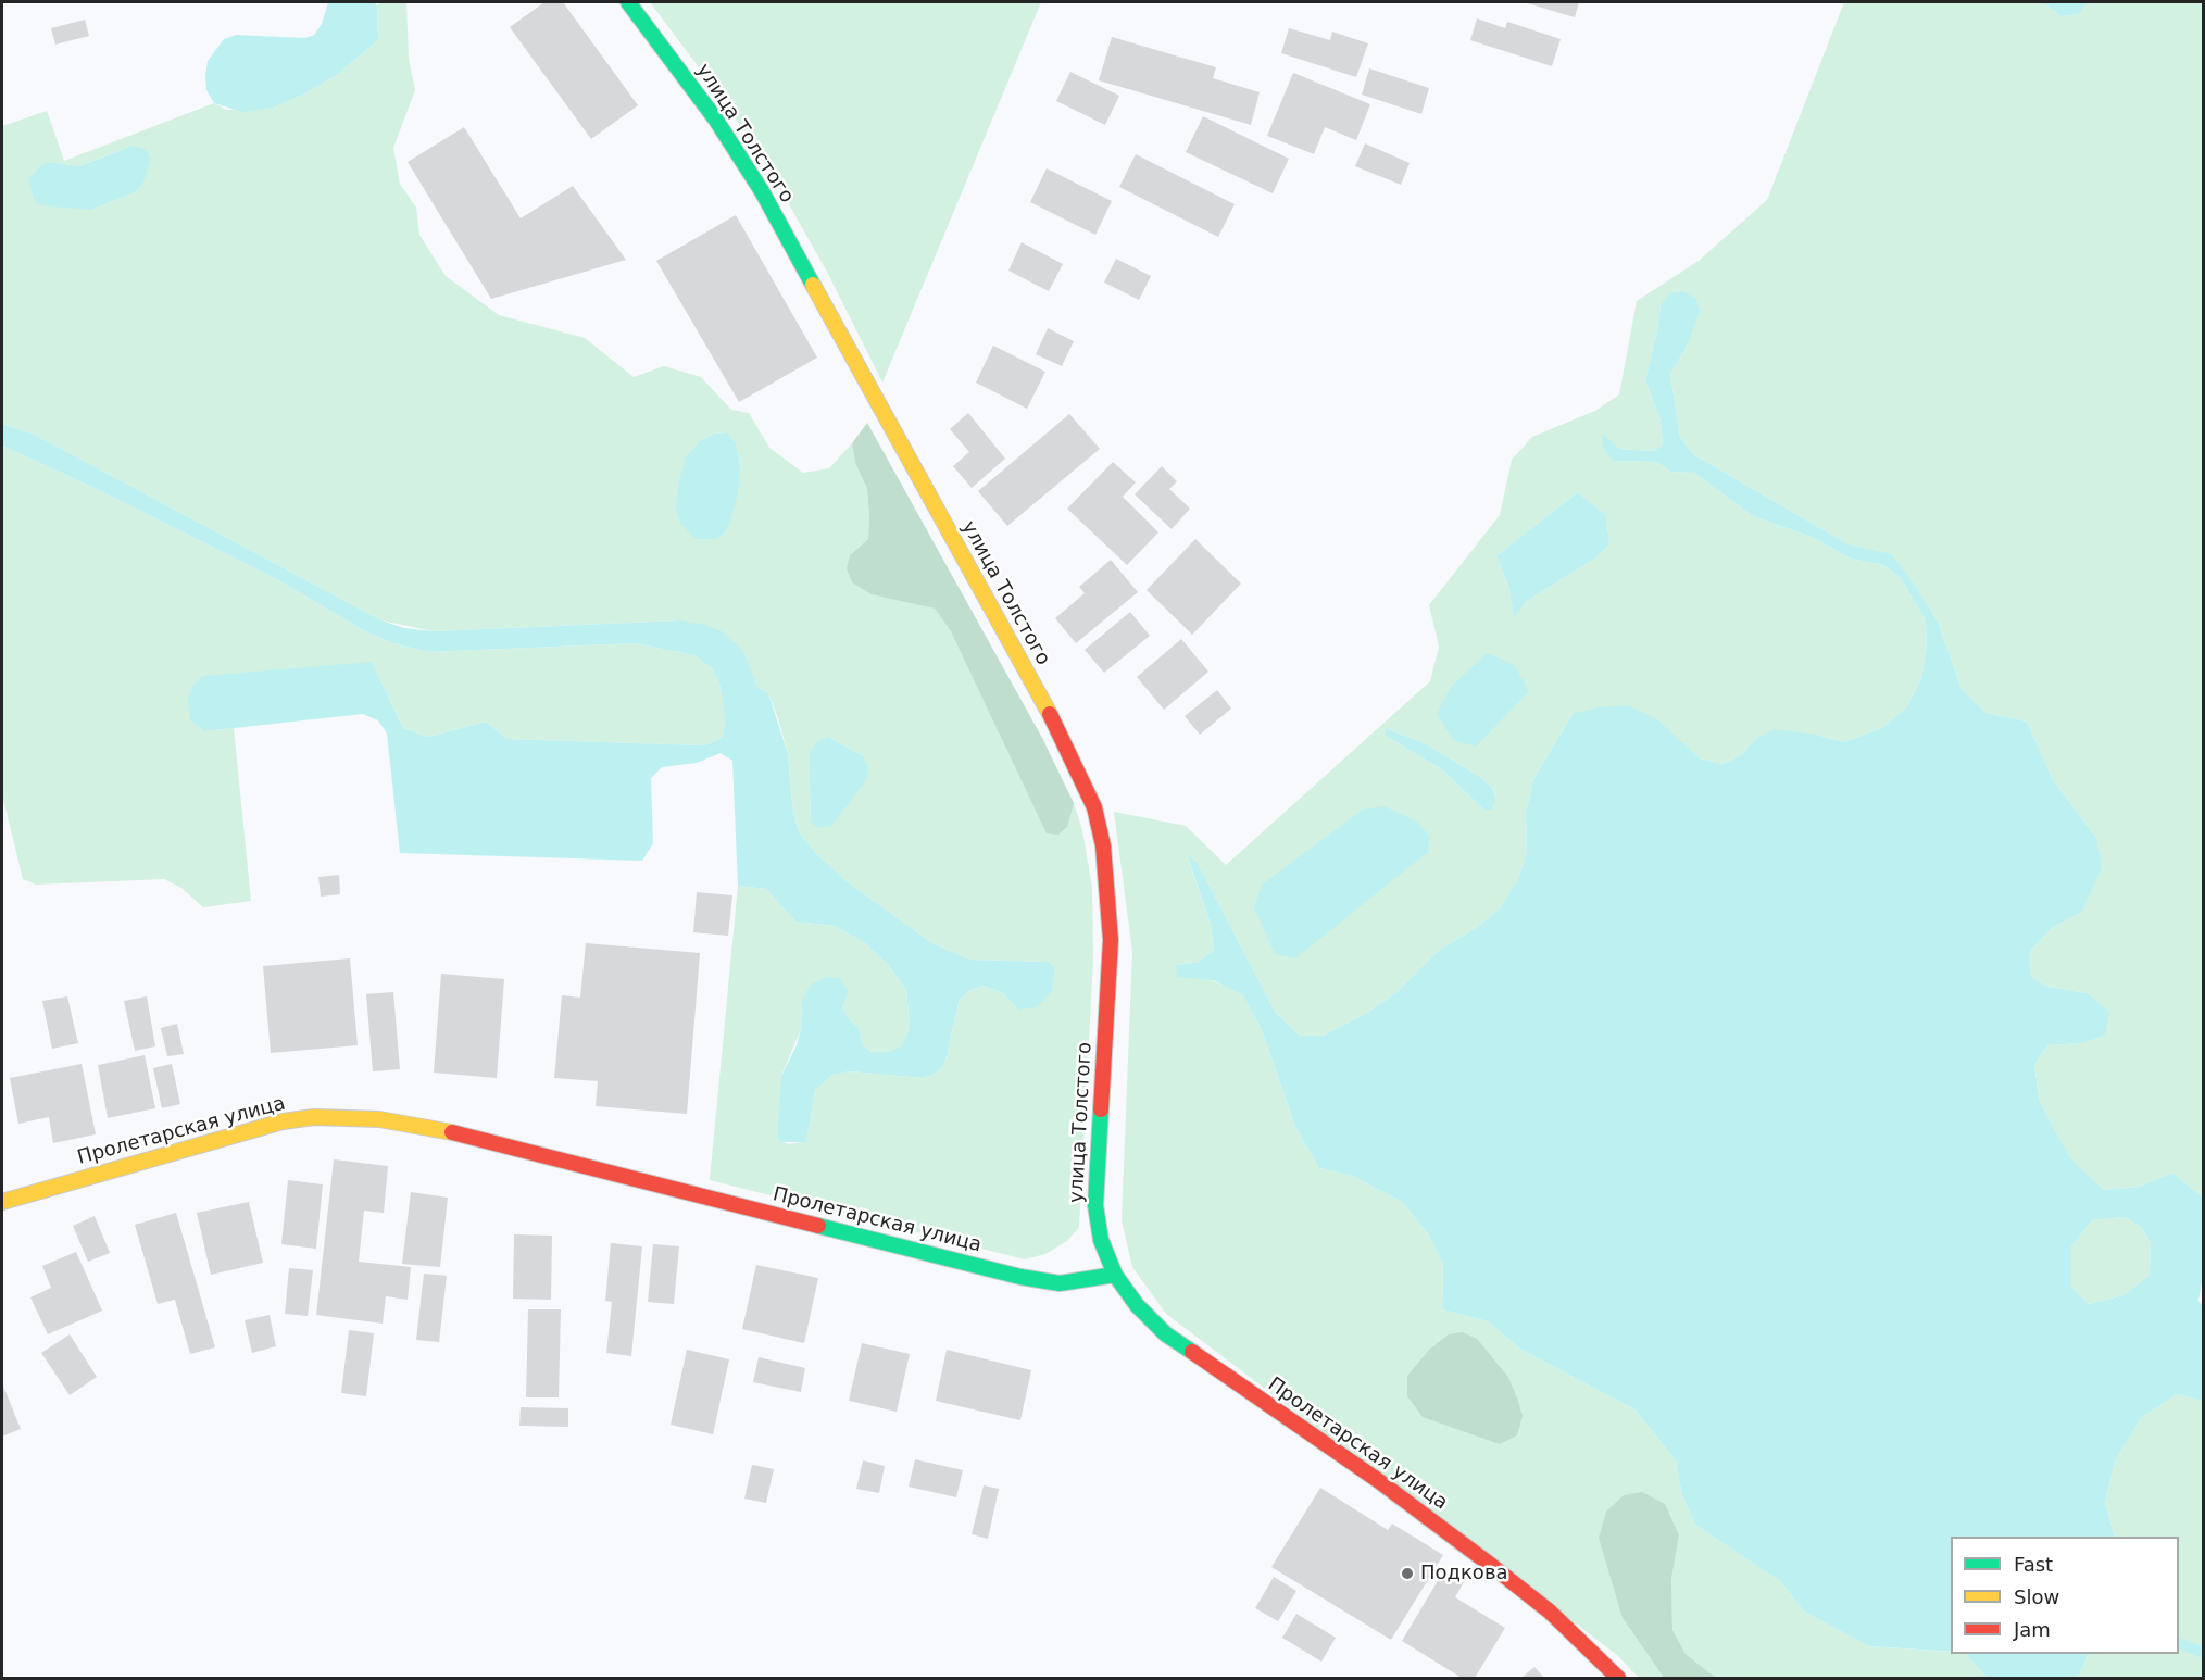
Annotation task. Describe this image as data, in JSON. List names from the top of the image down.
{
  "streets": {
    "main road": ["улица Толстого", "Пролетарская улица"]
  },
  "crossings": [
    ["улица Толстого", "Пролетарская улица"]
  ],
  "places": ["Подкова"],
  "legend": ["Fast", "Slow", "Jam"]
}
